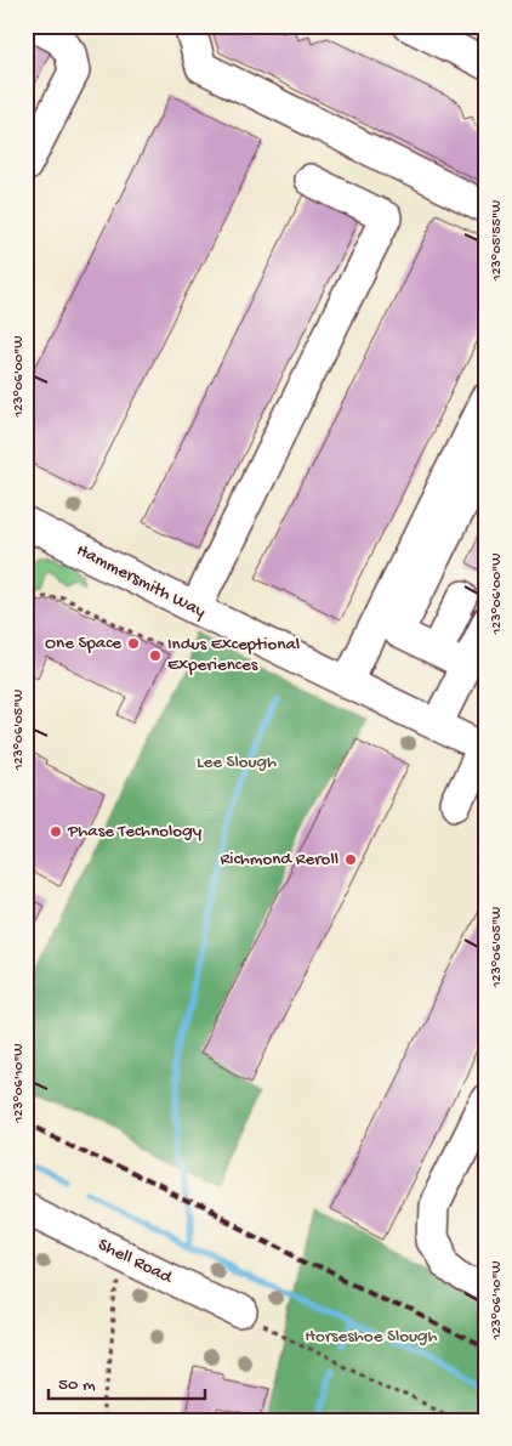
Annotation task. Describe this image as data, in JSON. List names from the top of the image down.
{
  "streets": {
    "street": ["Hammersmith Way", "Shell Road"]
  },
  "parks": ["Lee Slough", "Horseshoe Slough"],
  "places": [
    "One Space",
    "Indus Exceptional Experiences",
    "Phase Technology",
    "Richmond Reroll"
  ],
  "scale_bar": "50 m",
  "coordinates": [
    "123°05'55\"W",
    "123°06'00\"W",
    "123°06'05\"W",
    "123°06'10\"W"
  ]
}
